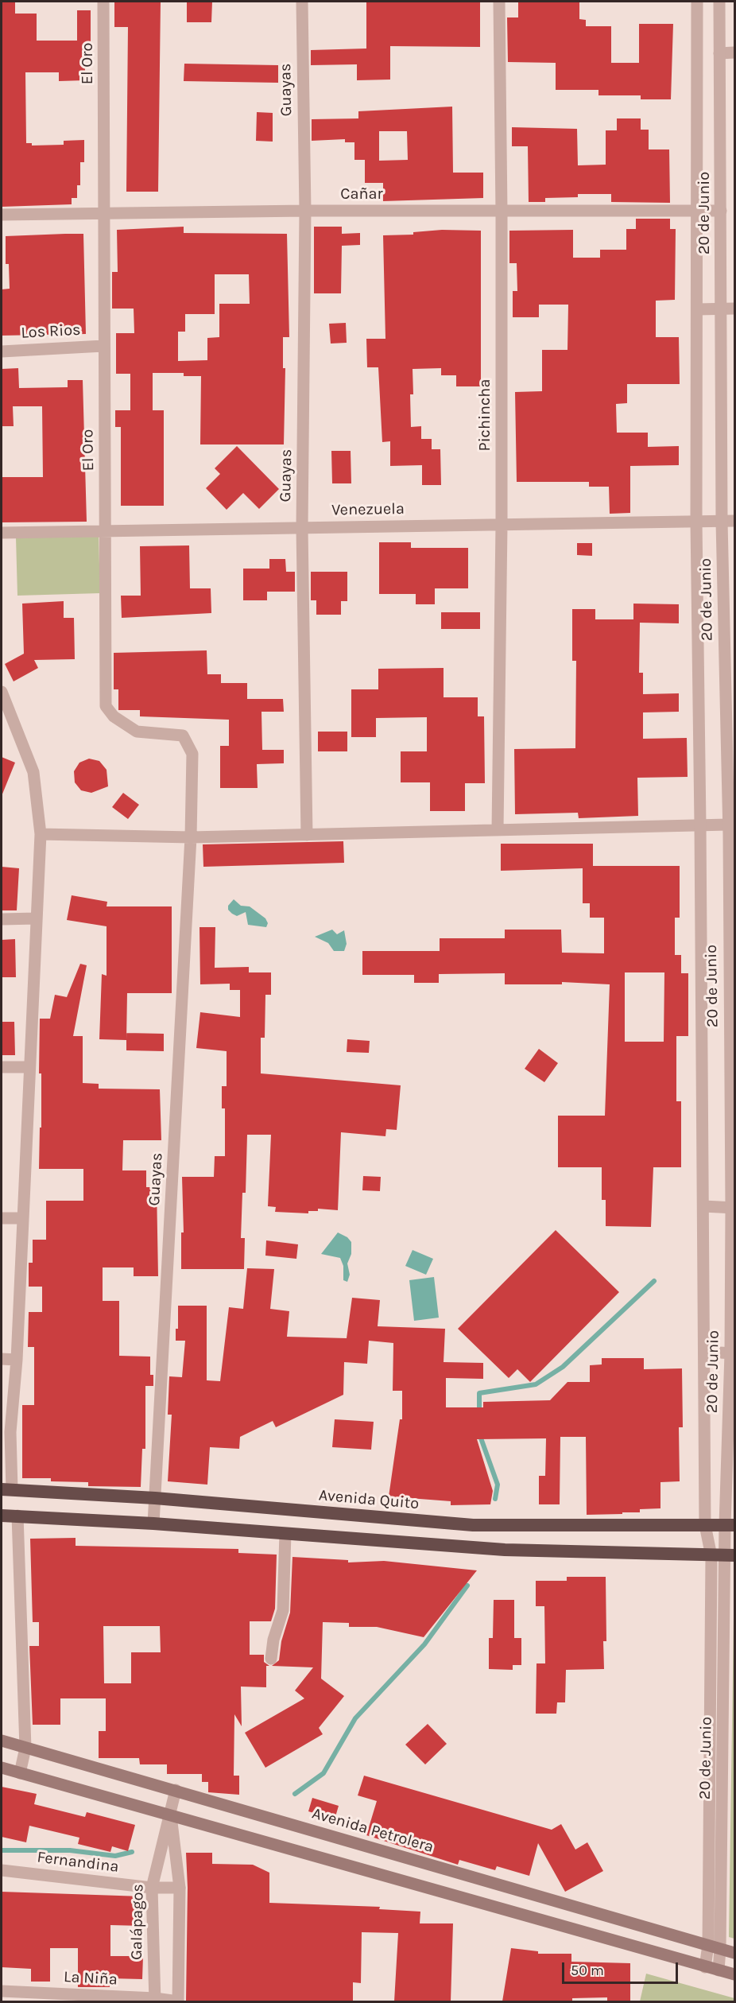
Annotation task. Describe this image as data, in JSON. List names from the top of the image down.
{
  "streets": {
    "highway": ["Avenida Quito"],
    "main road": ["Avenida Petrolera"],
    "street": [
      "El Oro",
      "Guayas",
      "Cañar",
      "20 de Junio",
      "Los Rios",
      "Pichincha",
      "Venezuela",
      "Fernandina",
      "Galápagos",
      "La Niña"
    ]
  },
  "crossings": [
    ["El Oro", "Guayas"],
    ["El Oro", "Cañar"],
    ["El Oro", "Los Rios"],
    ["El Oro", "Venezuela"],
    ["Guayas", "Cañar"],
    ["Guayas", "Venezuela"],
    ["Guayas", "Avenida Quito"],
    ["Cañar", "20 de Junio"],
    ["Cañar", "Pichincha"],
    ["20 de Junio", "Venezuela"],
    ["20 de Junio", "Avenida Quito"],
    ["20 de Junio", "Avenida Petrolera"],
    ["Pichincha", "Venezuela"],
    ["Avenida Petrolera", "Galápagos"],
    ["Fernandina", "Galápagos"],
    ["Galápagos", "La Niña"]
  ],
  "scale_bar": "50 m"
}
